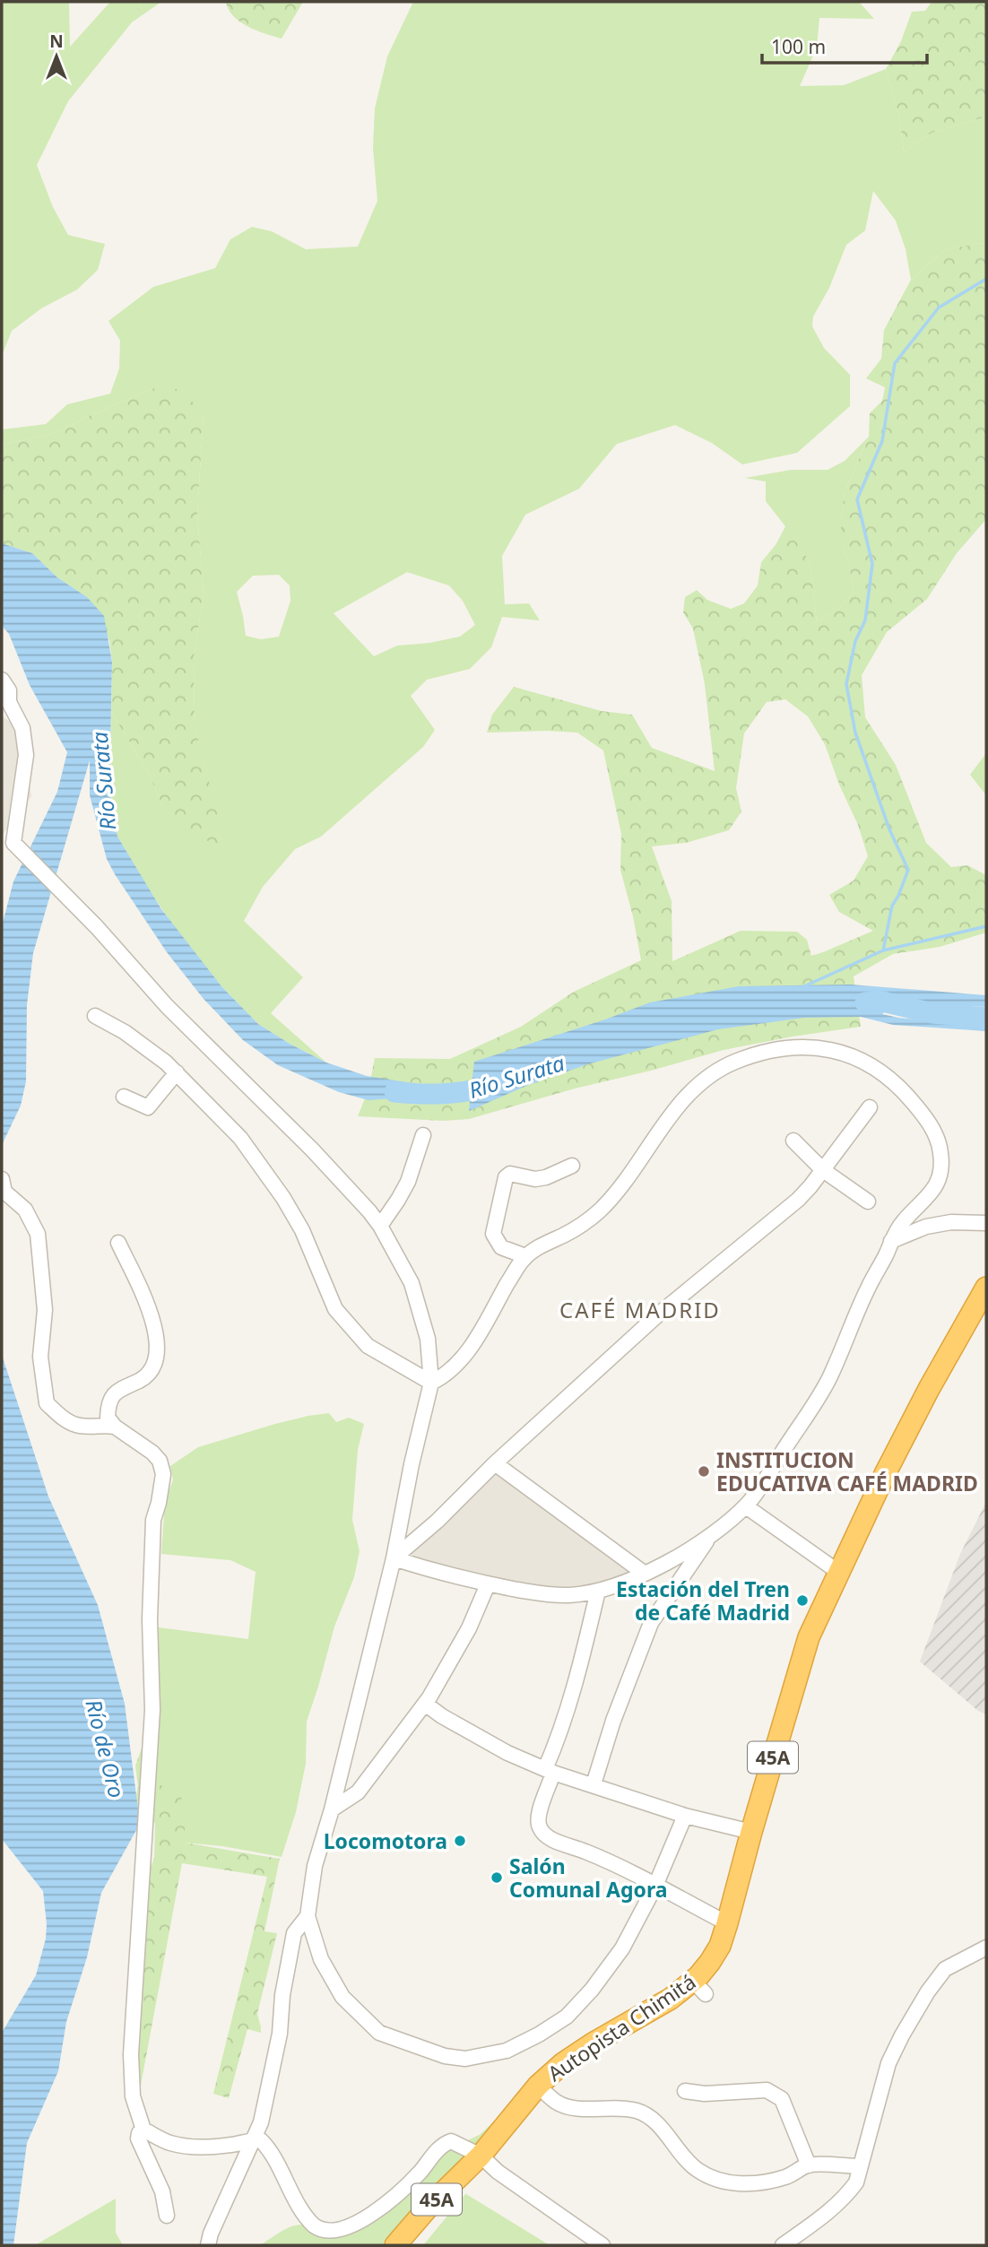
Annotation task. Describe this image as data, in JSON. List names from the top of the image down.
{
  "streets": {
    "highway": ["45A", "Autopista Chimitá"]
  },
  "districts": ["CAFÉ MADRID"],
  "water": ["Río Surata", "Río de Oro"],
  "places": [
    "INSTITUCION EDUCATIVA CAFÉ MADRID",
    "Estación del Tren de Café Madrid",
    "Locomotora",
    "Salón Comunal Agora"
  ],
  "scale_bar": "100 m",
  "north": "top"
}
